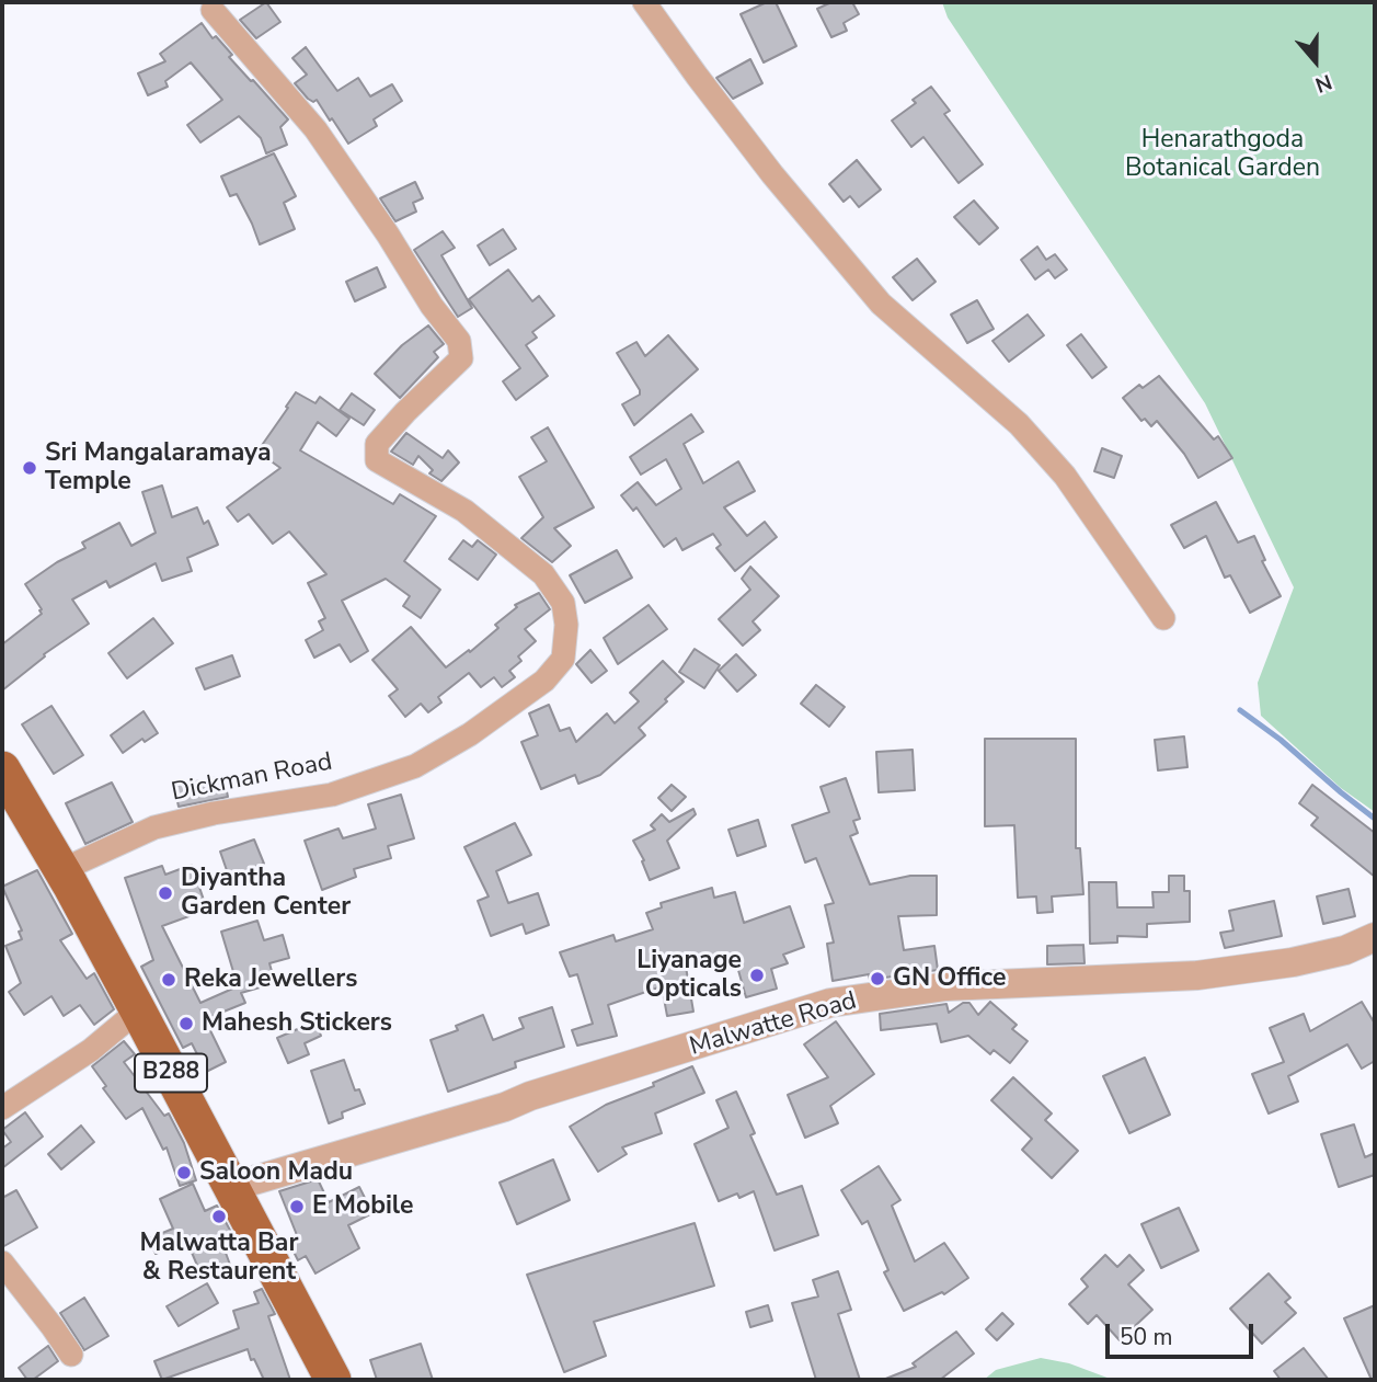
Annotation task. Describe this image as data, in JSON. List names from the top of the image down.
{
  "streets": {
    "main road": ["B288"],
    "street": ["Dickman Road", "Malwatte Road"]
  },
  "crossings": [
    ["Dickman Road", "B288"],
    ["Malwatte Road", "B288"]
  ],
  "parks": ["Henarathgoda Botanical Garden"],
  "places": [
    "Sri Mangalaramaya Temple",
    "Diyantha Garden Center",
    "Liyanage Opticals",
    "GN Office",
    "Reka Jewellers",
    "Mahesh Stickers",
    "Saloon Madu",
    "E Mobile",
    "Malwatta Bar & Restaurent"
  ],
  "scale_bar": "50 m",
  "north": "bottom"
}
